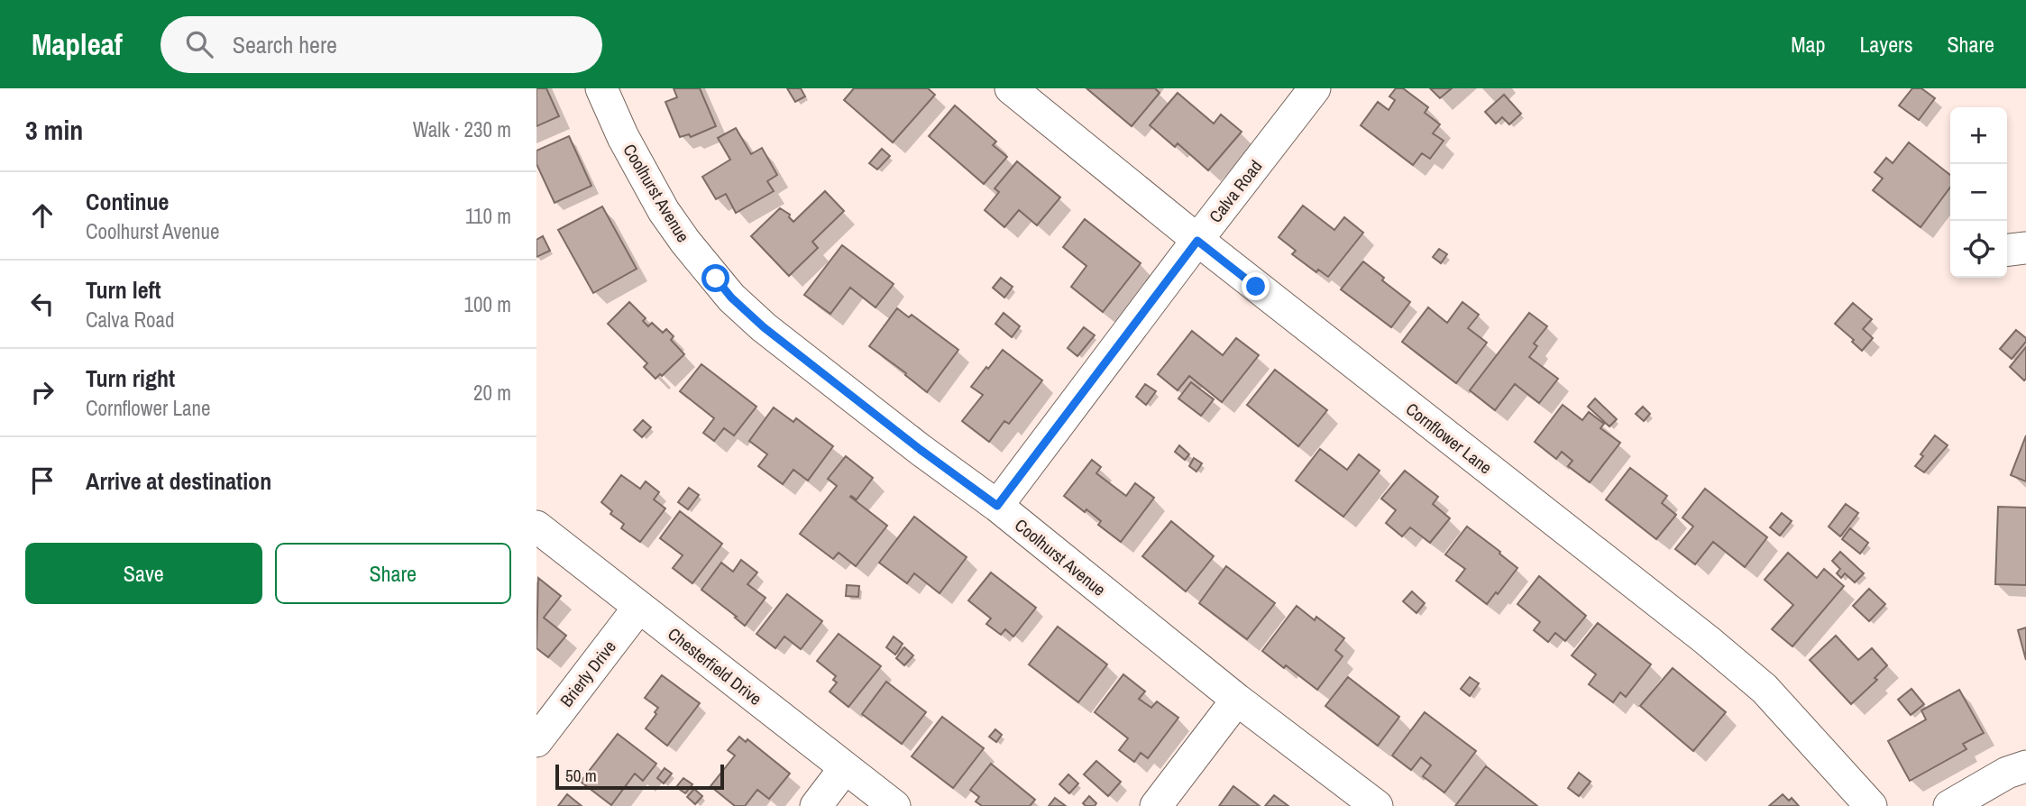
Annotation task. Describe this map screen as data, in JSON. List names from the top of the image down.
{
  "streets": {
    "street": [
      "Calva Road",
      "Coolhurst Avenue",
      "Cornflower Lane",
      "Chesterfield Drive",
      "Brierly Drive"
    ]
  },
  "crossings": [
    ["Calva Road", "Coolhurst Avenue"],
    ["Calva Road", "Cornflower Lane"],
    ["Chesterfield Drive", "Brierly Drive"]
  ],
  "scale_bar": "50 m",
  "page": {
    "header": "Mapleaf",
    "search": "Search here",
    "nav": ["Map", "Layers", "Share"],
    "heading": ["3 min", "Walk · 230 m"],
    "map_buttons": ["+", "−"],
    "list": [
      ["Continue", "Coolhurst Avenue", "110 m"],
      ["Turn left", "Calva Road", "100 m"],
      ["Turn right", "Cornflower Lane", "20 m"],
      "Arrive at destination"
    ],
    "buttons": ["Save", "Share"],
    "scale": "50 m"
  }
}
